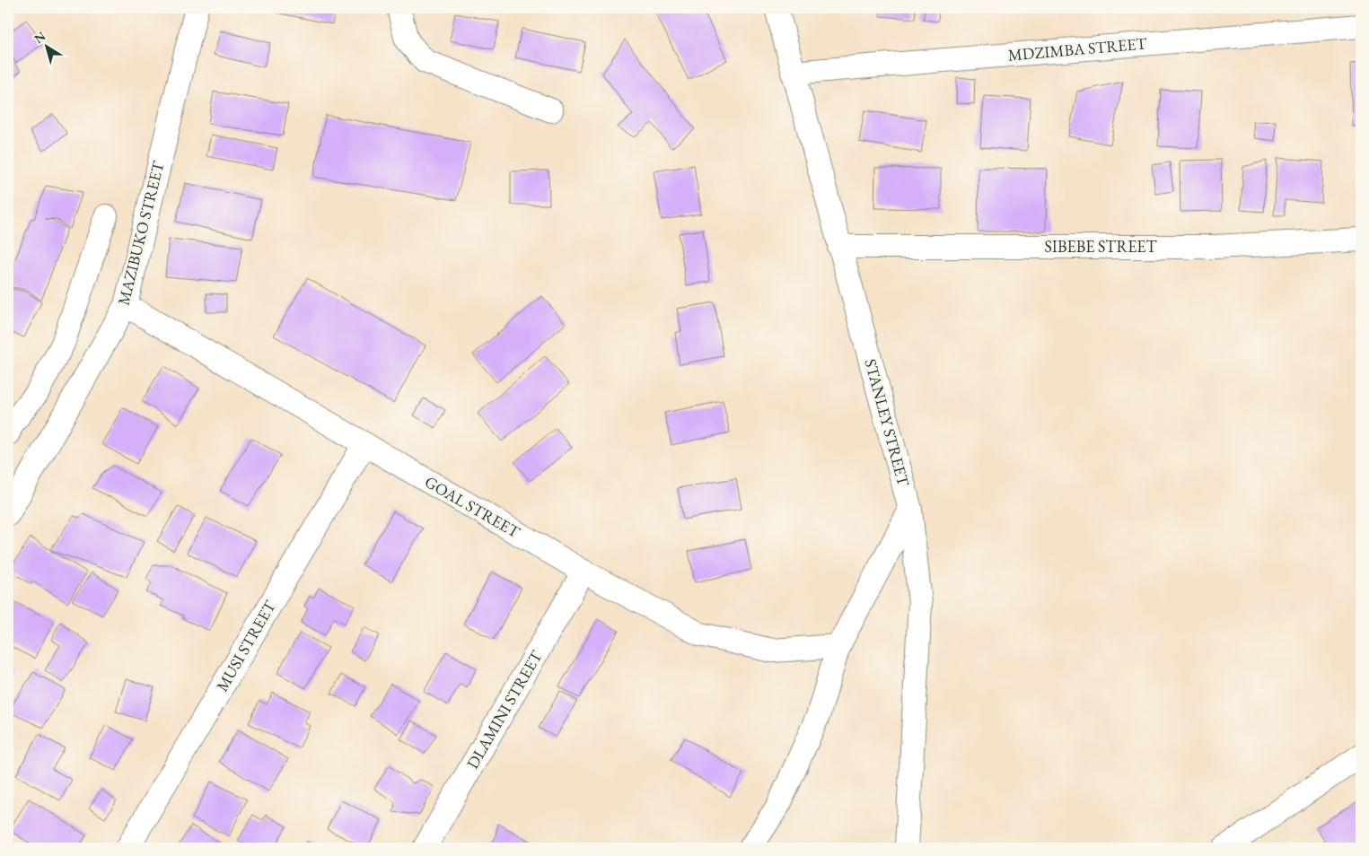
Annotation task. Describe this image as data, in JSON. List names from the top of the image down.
{
  "streets": {
    "street": [
      "MDZIMBA STREET",
      "MAZIBUKO STREET",
      "SIBEBE STREET",
      "STANLEY STREET",
      "GOAL STREET",
      "MUSI STREET",
      "DLAMINI STREET"
    ]
  },
  "crossings": [
    ["MDZIMBA STREET", "STANLEY STREET"],
    ["MAZIBUKO STREET", "GOAL STREET"],
    ["SIBEBE STREET", "STANLEY STREET"],
    ["GOAL STREET", "MUSI STREET"],
    ["GOAL STREET", "DLAMINI STREET"]
  ],
  "north": "top left"
}
